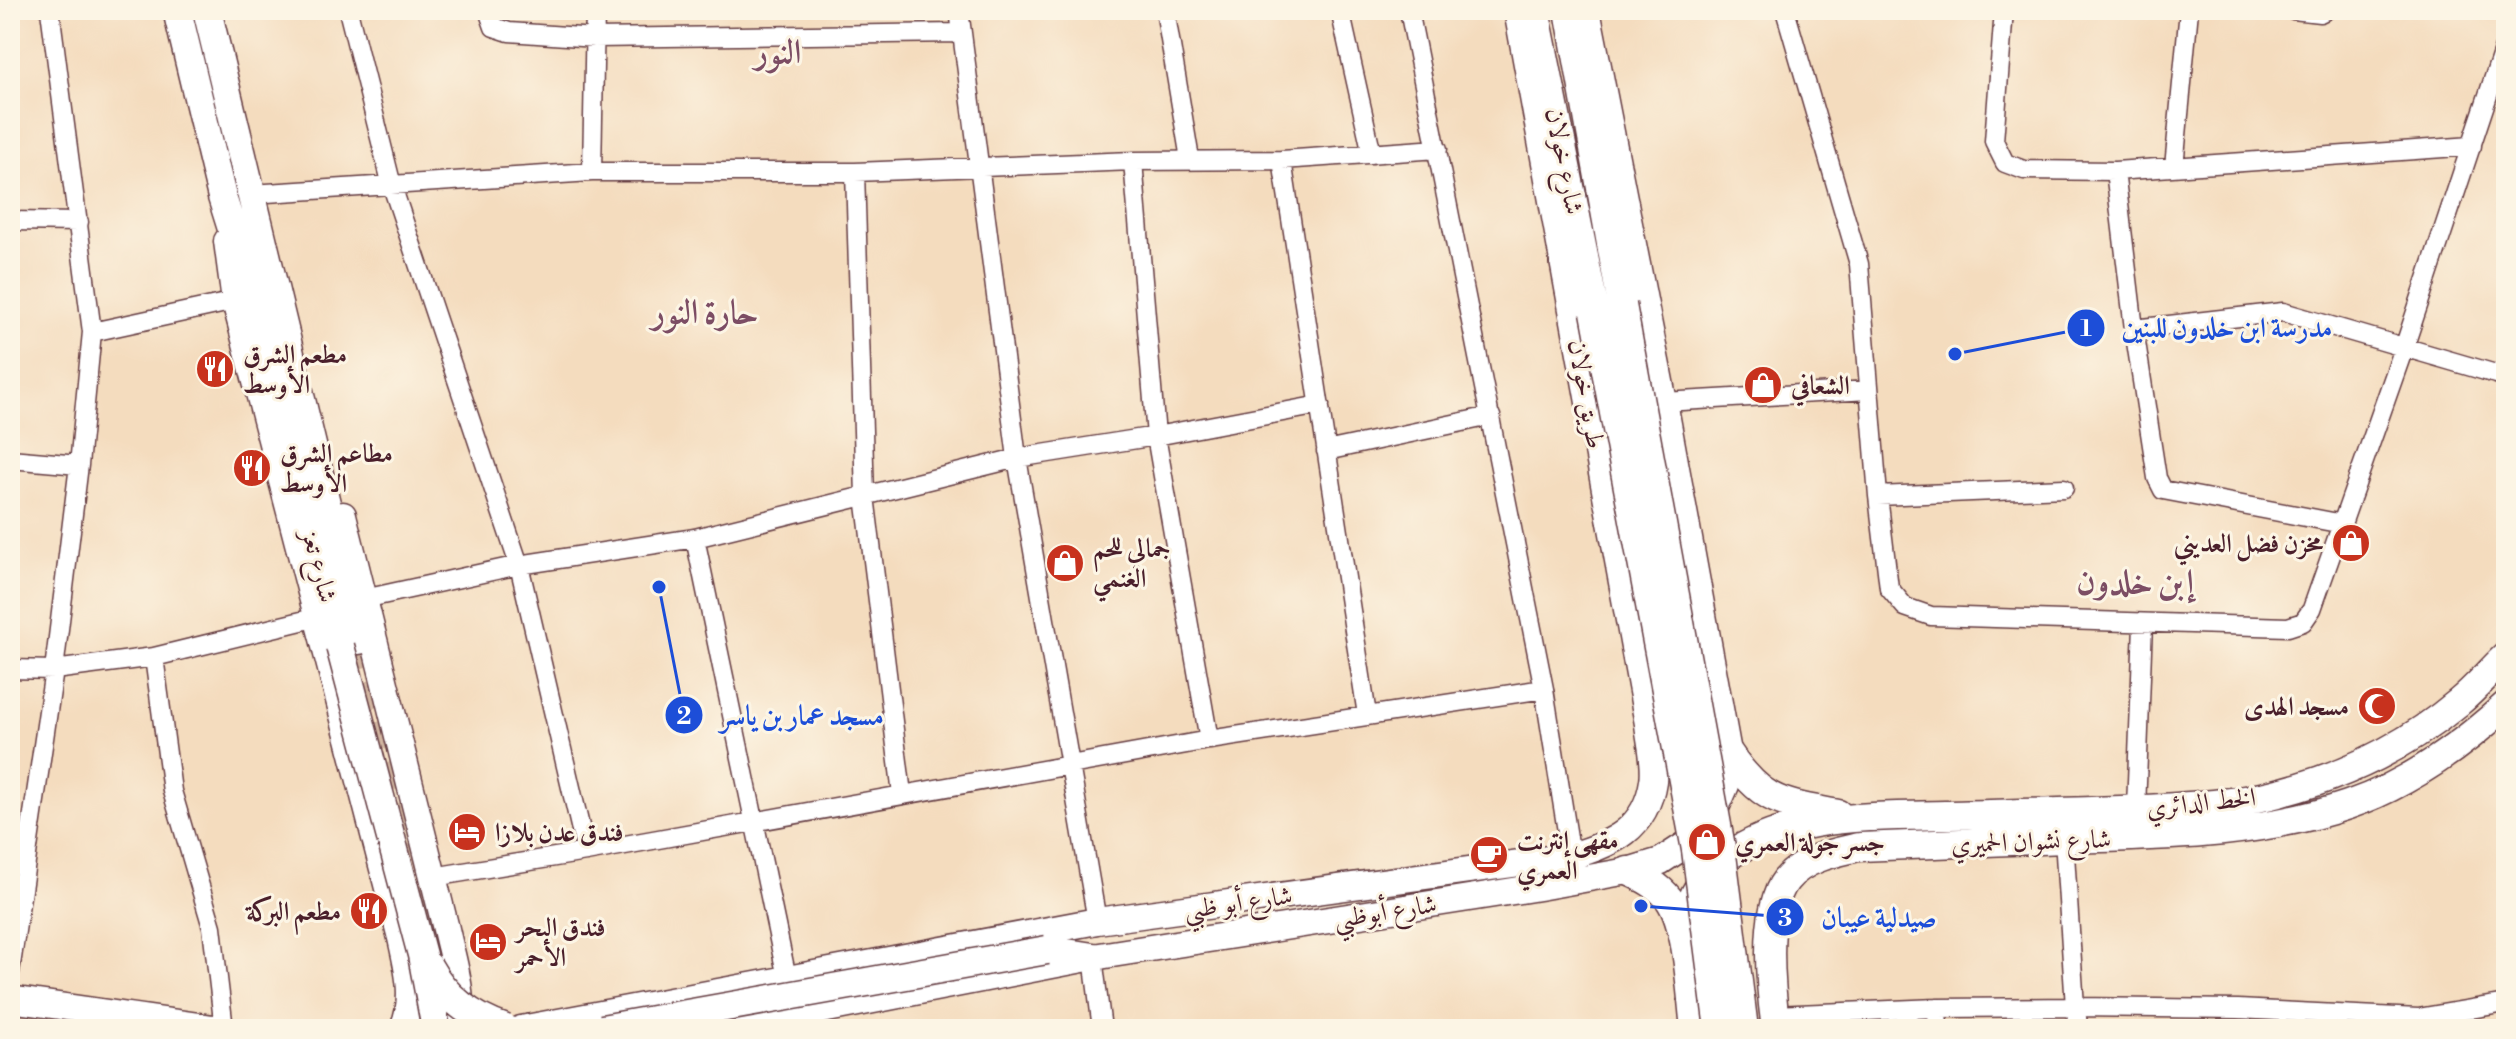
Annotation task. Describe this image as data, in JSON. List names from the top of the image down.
{
  "streets": {
    "main road": [
      "شارع خولان",
      "طريق خولان",
      "شارع تعز",
      "الخط الدائري",
      "شارع نشوان الحميري",
      "شارع أبو ظبي",
      "شارع أبوظبي"
    ]
  },
  "crossings": [
    ["شارع خولان", "طريق خولان"],
    ["طريق خولان", "شارع أبو ظبي"],
    ["شارع أبو ظبي", "شارع أبوظبي"]
  ],
  "districts": ["النور", "حارة النور", "إبن خلدون"],
  "places": {
    "other": ["مدرسة ابن خلدون للبنين", "مسجد عمار بن ياسر", "صيدلية عيبان"],
    "restaurant": ["مطعم الشرق الأوسط", "مطاعم الشرق الأوسط", "مطعم البركة"],
    "shop": [
      "الشعافي",
      "مخزن فضل العديني",
      "جمالي للحم الغنمي",
      "جسر جولة العمري"
    ],
    "mosque": ["مسجد الهدى"],
    "hotel": ["فندق عدن بلازا", "فندق البحر الأحمر"],
    "cafe": ["مقهى إنترنت العمري"]
  }
}
